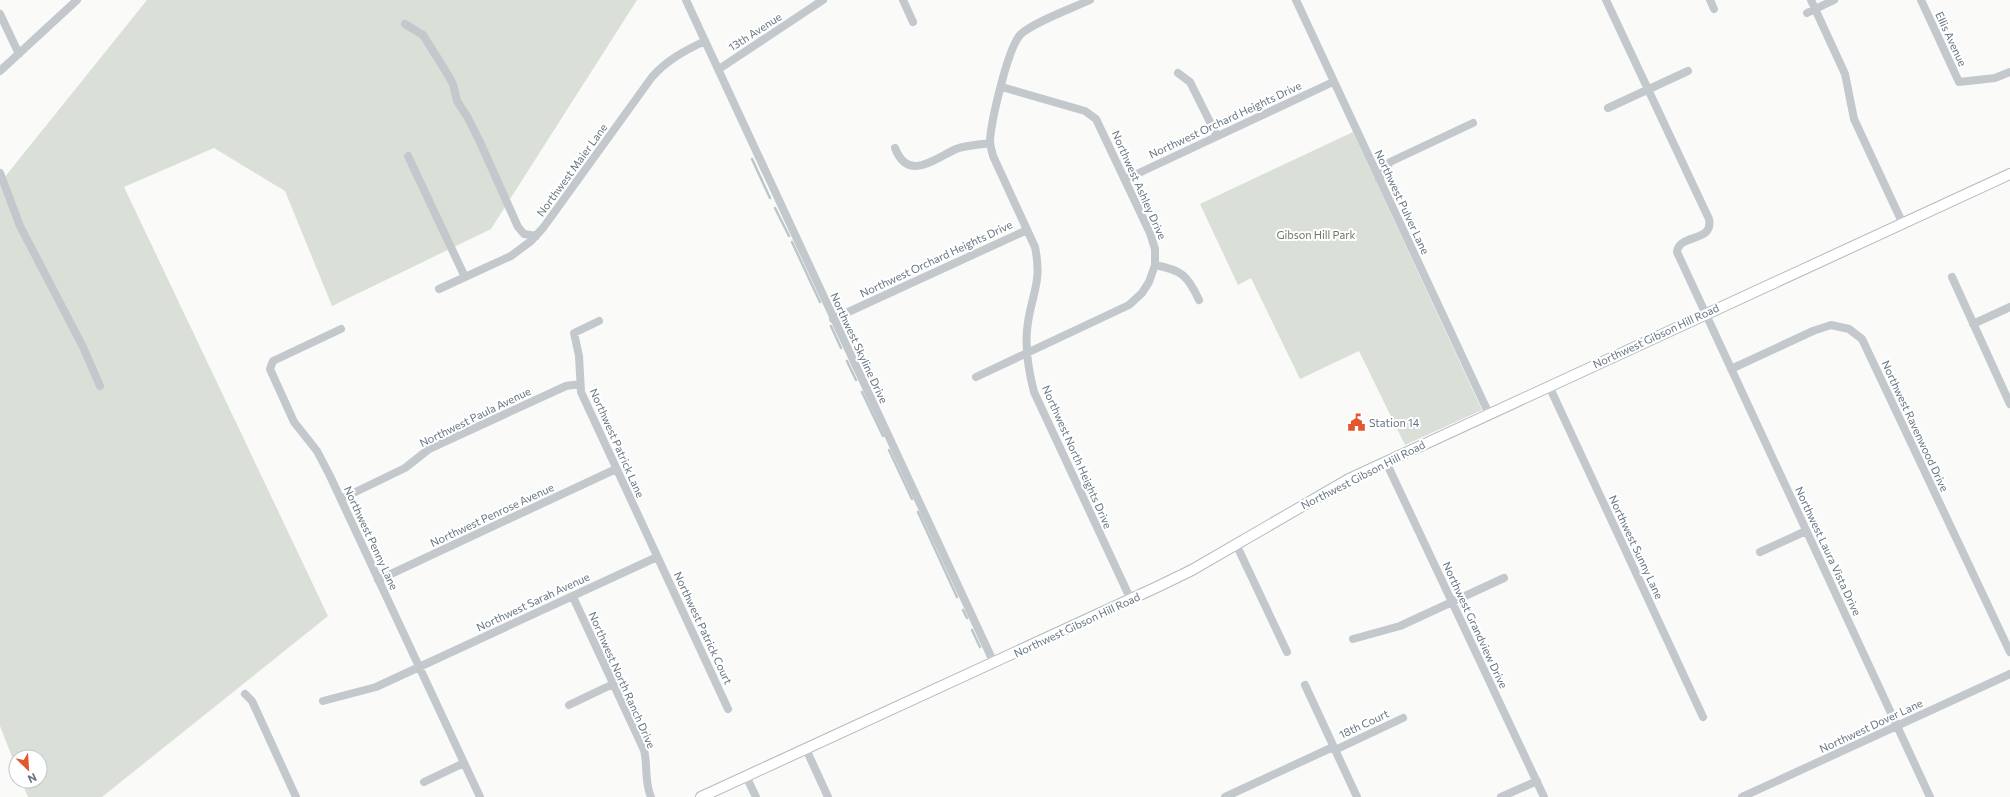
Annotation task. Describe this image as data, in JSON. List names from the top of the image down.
{
  "streets": {
    "main road": ["Northwest Gibson Hill Road"],
    "street": [
      "13th Avenue",
      "Ellis Avenue",
      "Northwest Orchard Heights Drive",
      "Northwest Maier Lane",
      "Northwest Ashley Drive",
      "Northwest Pulver Lane",
      "Northwest Skyline Drive",
      "Northwest Paula Avenue",
      "Northwest Ravenwood Drive",
      "Northwest Patrick Lane",
      "Northwest North Heights Drive",
      "Northwest Penrose Avenue",
      "Northwest Penny Lane",
      "Northwest Sunny Lane",
      "Northwest Laura Vista Drive",
      "Northwest Sarah Avenue",
      "Northwest Grandview Drive",
      "Northwest Patrick Court",
      "Northwest North Ranch Drive",
      "18th Court",
      "Northwest Dover Lane"
    ]
  },
  "crossings": [
    ["13th Avenue", "Northwest Skyline Drive"],
    ["Northwest Orchard Heights Drive", "Northwest Ashley Drive"],
    ["Northwest Orchard Heights Drive", "Northwest Pulver Lane"],
    ["Northwest Orchard Heights Drive", "Northwest Skyline Drive"],
    ["Northwest Orchard Heights Drive", "Northwest North Heights Drive"],
    ["Northwest Maier Lane", "Northwest Skyline Drive"],
    ["Northwest Ashley Drive", "Northwest North Heights Drive"],
    ["Northwest Pulver Lane", "Northwest Gibson Hill Road"],
    ["Northwest Gibson Hill Road", "Northwest Skyline Drive"],
    ["Northwest Gibson Hill Road", "Northwest North Heights Drive"],
    ["Northwest Gibson Hill Road", "Northwest Sunny Lane"],
    ["Northwest Gibson Hill Road", "Northwest Laura Vista Drive"],
    ["Northwest Gibson Hill Road", "Northwest Grandview Drive"],
    ["Northwest Paula Avenue", "Northwest Patrick Lane"],
    ["Northwest Paula Avenue", "Northwest Penny Lane"],
    ["Northwest Ravenwood Drive", "Northwest Laura Vista Drive"],
    ["Northwest Patrick Lane", "Northwest Penrose Avenue"],
    ["Northwest Patrick Lane", "Northwest Sarah Avenue"],
    ["Northwest Patrick Lane", "Northwest Patrick Court"],
    ["Northwest Penrose Avenue", "Northwest Penny Lane"],
    ["Northwest Penny Lane", "Northwest Sarah Avenue"],
    ["Northwest Laura Vista Drive", "Northwest Dover Lane"],
    ["Northwest Sarah Avenue", "Northwest Patrick Court"],
    ["Northwest Sarah Avenue", "Northwest North Ranch Drive"]
  ],
  "parks": ["Gibson Hill Park"],
  "places": {
    "public building": ["Station 14"]
  },
  "north": "bottom right"
}
